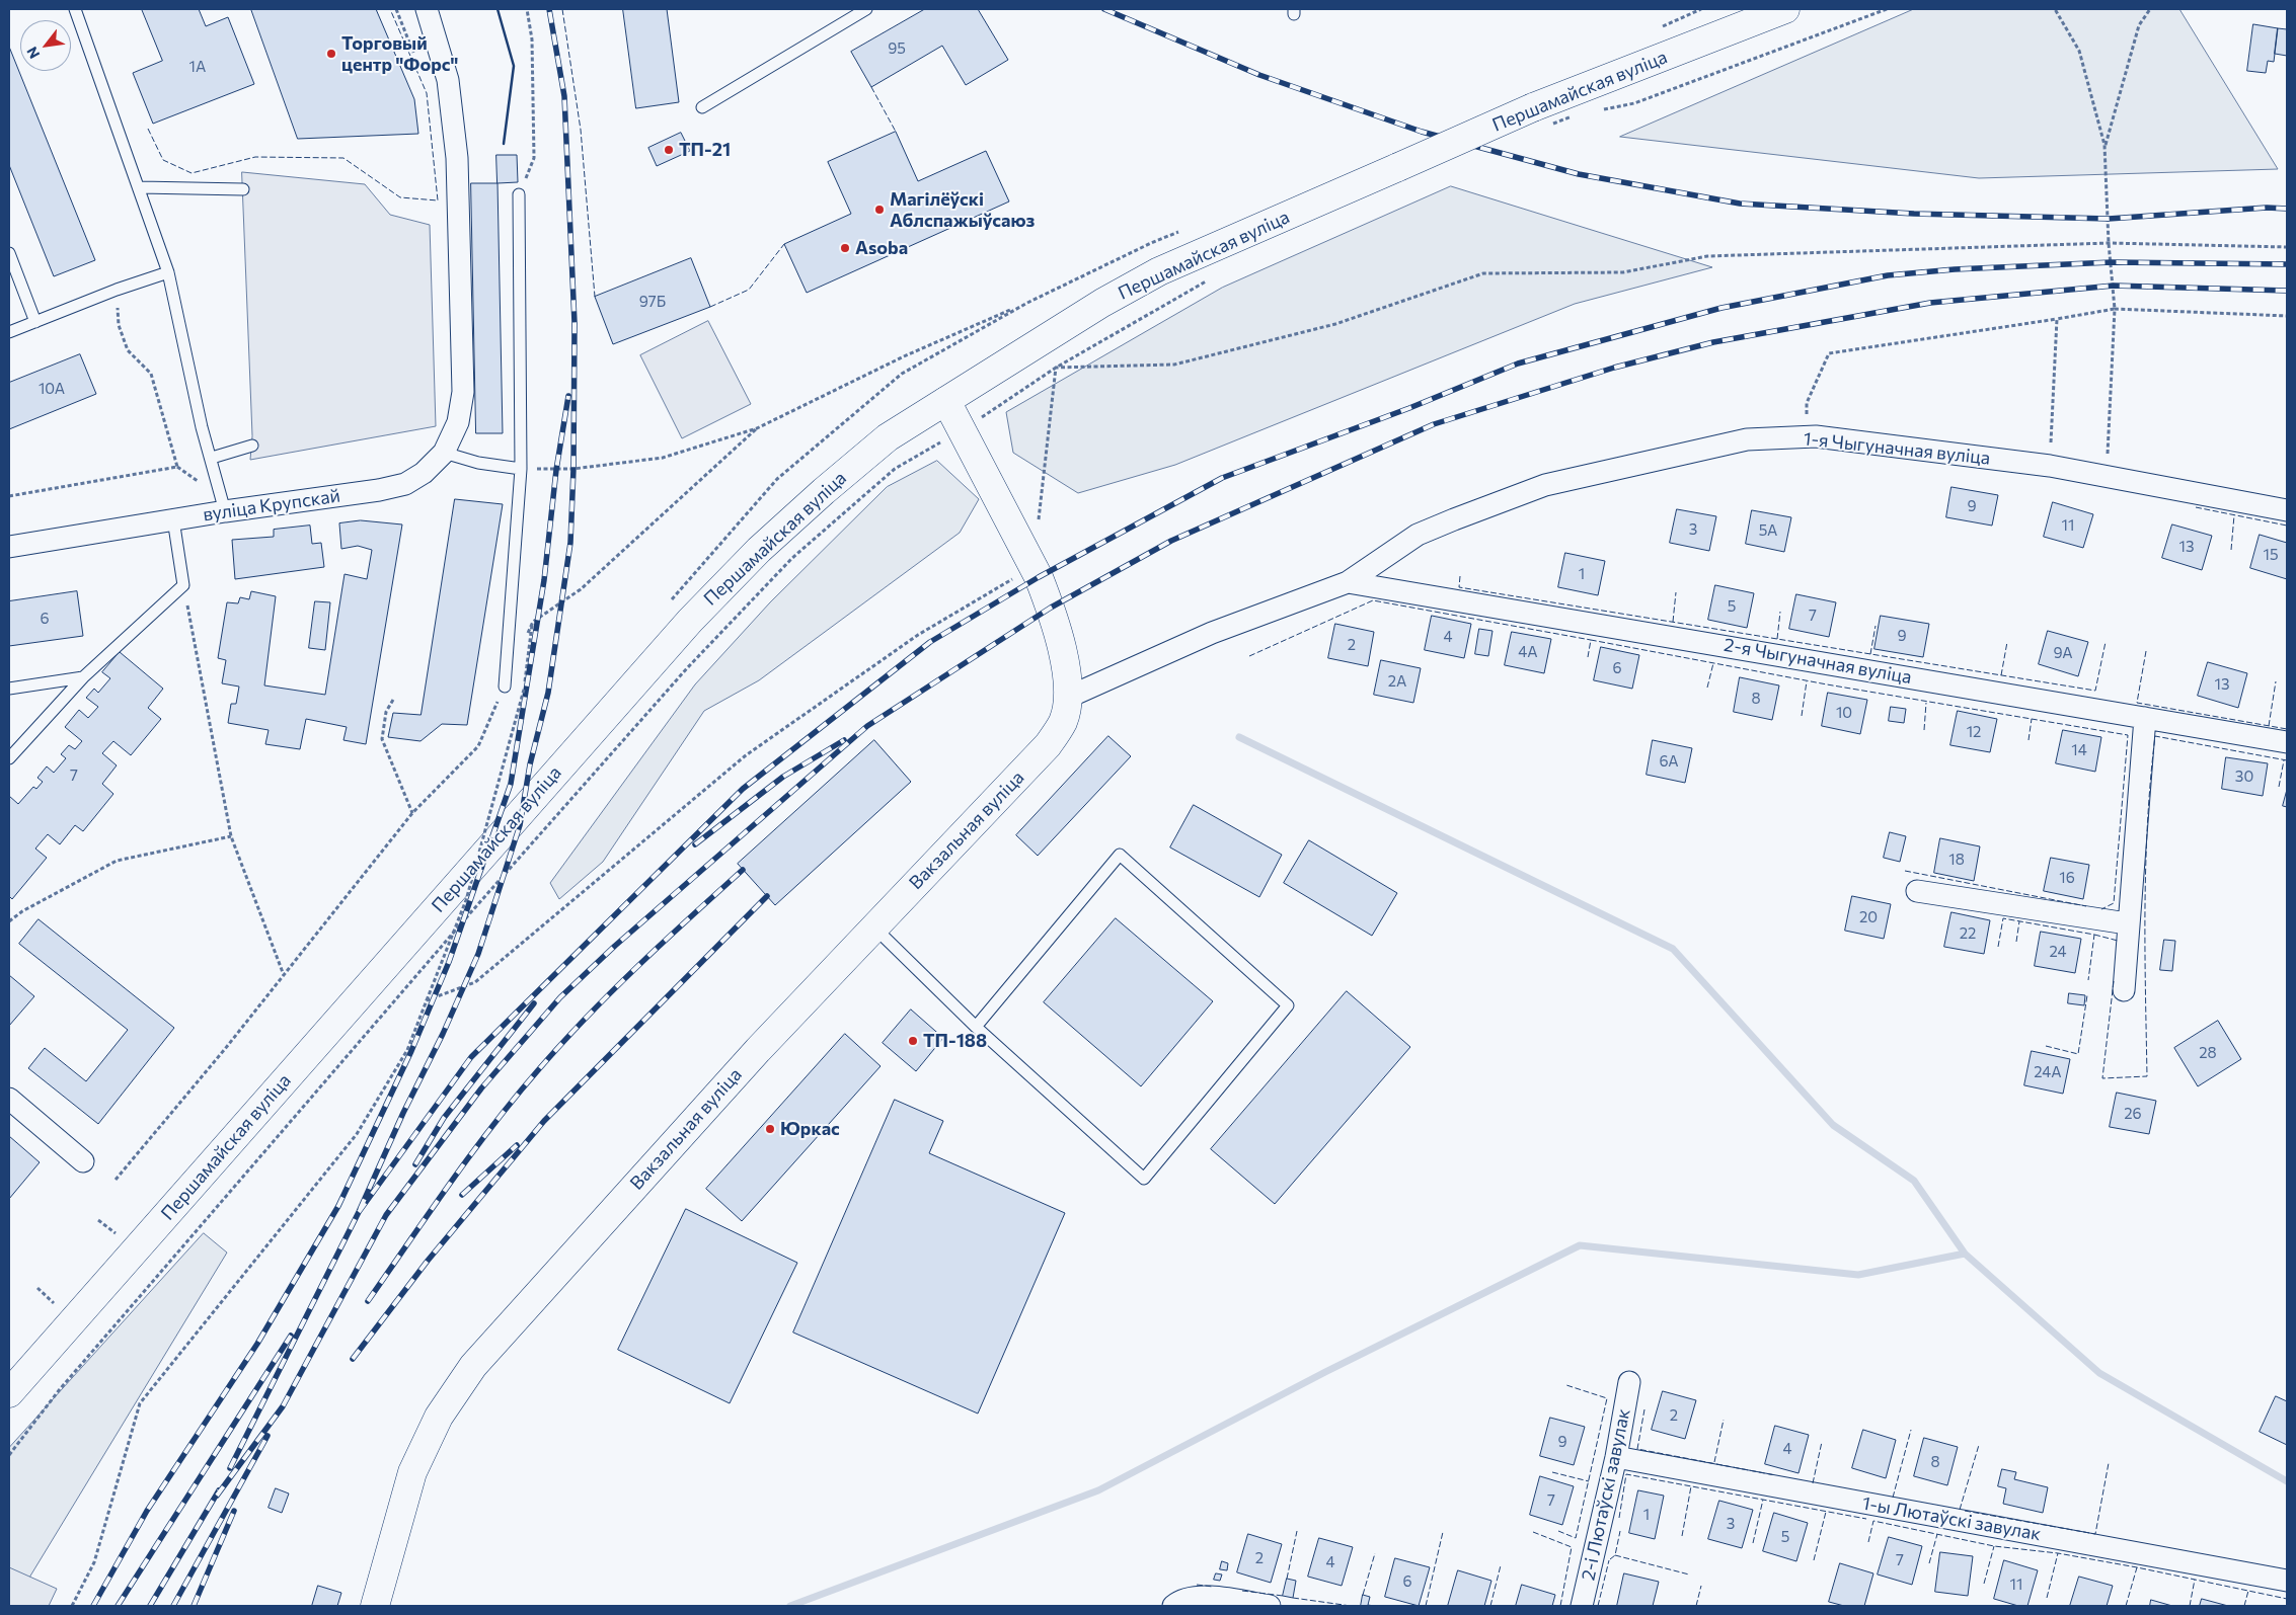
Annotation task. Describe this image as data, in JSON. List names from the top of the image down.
{
  "streets": {
    "main road": ["Першамайская вуліца", "Вакзальная вуліца"],
    "street": [
      "1-я Чыгуначная вуліца",
      "вуліца Крупскай",
      "2-я Чыгуначная вуліца",
      "2-і Лютаўскі завулак",
      "1-ы Лютаўскі завулак"
    ]
  },
  "crossings": [
    ["Першамайская вуліца", "Вакзальная вуліца"],
    ["1-я Чыгуначная вуліца", "2-я Чыгуначная вуліца"],
    ["2-і Лютаўскі завулак", "1-ы Лютаўскі завулак"]
  ],
  "places": [
    "Торговый центр \"Форс\"",
    "ТП-21",
    "Магілёўскі Аблспажыўсаюз",
    "Asoba",
    "ТП-188",
    "Юркас"
  ],
  "house_numbers": [
    "95",
    "1А",
    "97Б",
    "10А",
    "9",
    "11",
    "3",
    "5А",
    "13",
    "15",
    "1",
    "5",
    "7",
    "6",
    "9",
    "4",
    "2",
    "4А",
    "9А",
    "6",
    "2А",
    "13",
    "8",
    "10",
    "12",
    "14",
    "6А",
    "7",
    "30",
    "18",
    "16",
    "20",
    "22",
    "24",
    "28",
    "24А",
    "26",
    "2",
    "9",
    "4",
    "8",
    "7",
    "1",
    "3",
    "5",
    "2",
    "7",
    "4",
    "6",
    "11"
  ],
  "north": "bottom left"
}
